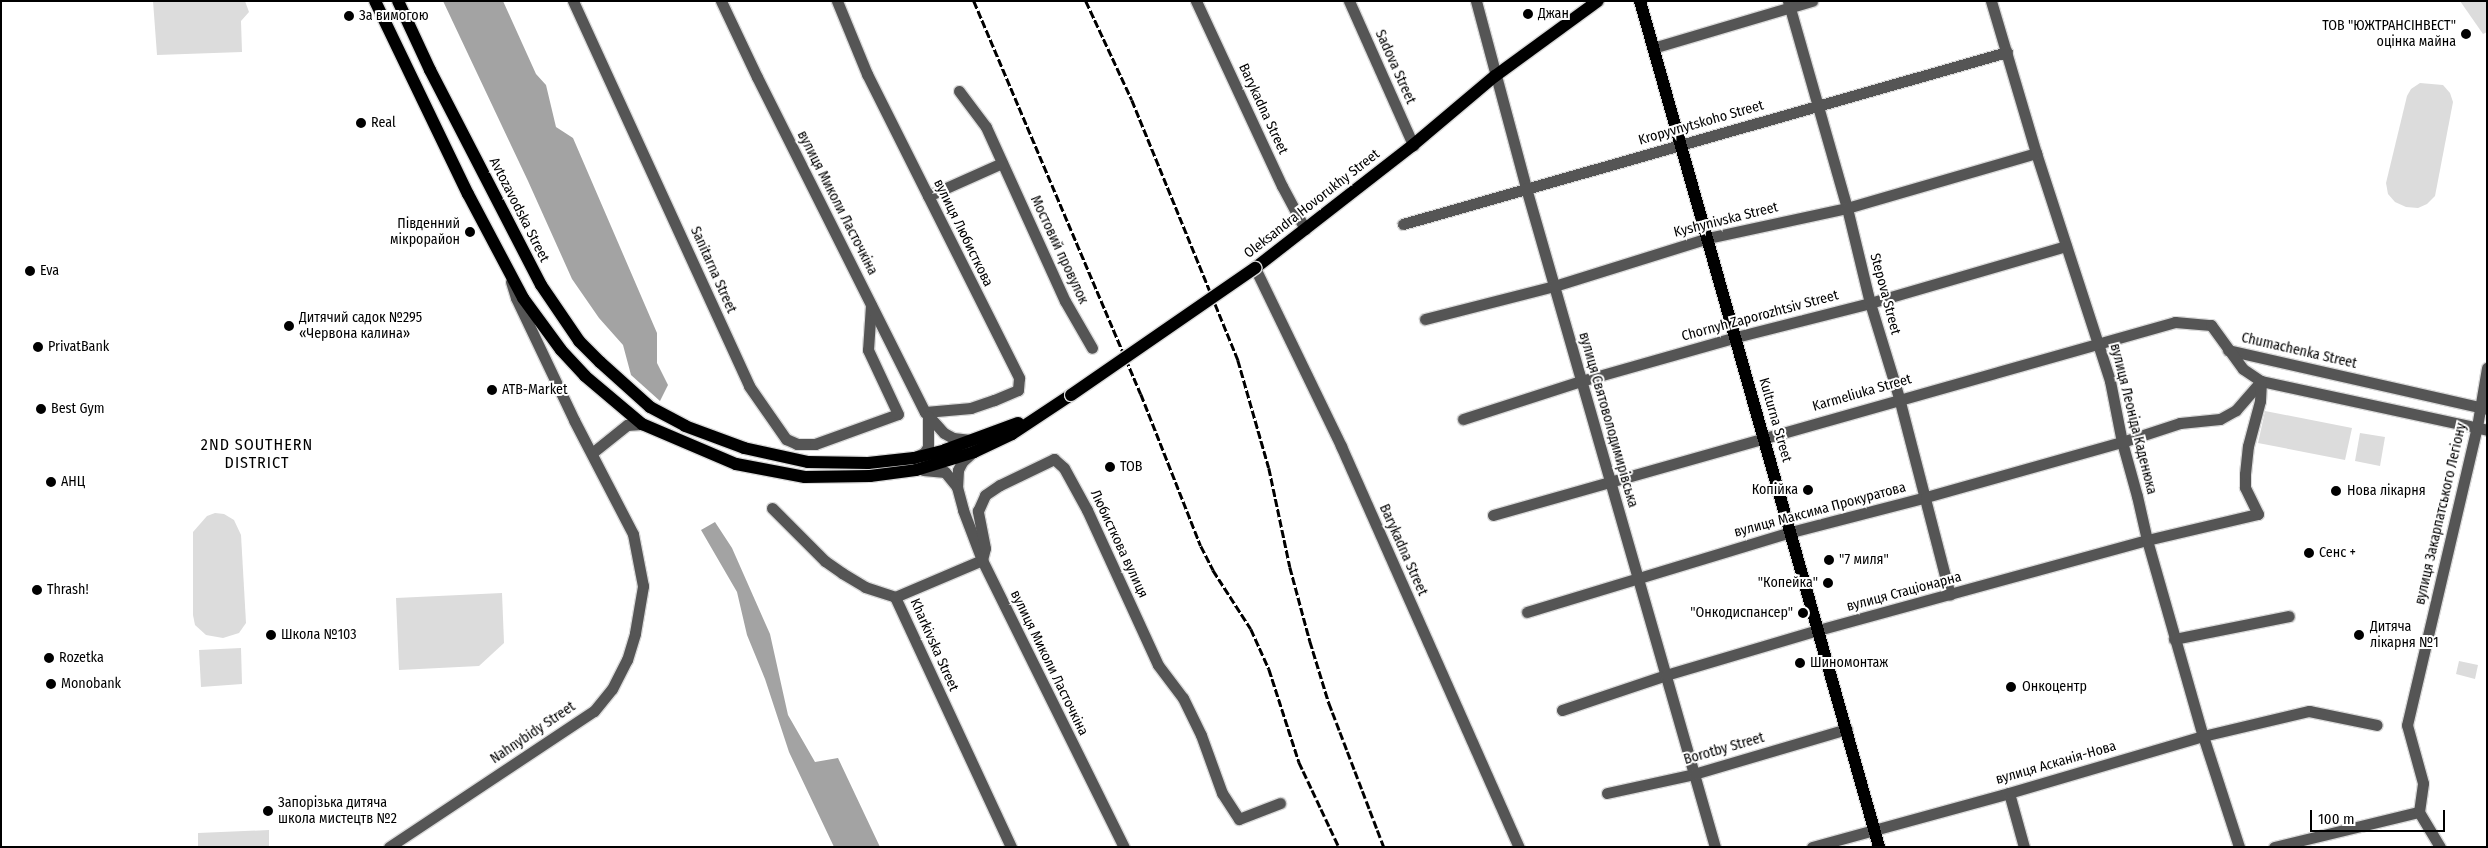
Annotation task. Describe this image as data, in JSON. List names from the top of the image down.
{
  "streets": {
    "main road": ["Oleksandra Hovorukhy Street", "Avtozavodska Street", "Kulturna Street"],
    "street": [
      "Sadova Street",
      "Barykadna Street",
      "Kropyvnytskoho Street",
      "вулиця Миколи Ласточкіна",
      "Kyshynivska Street",
      "вулиця Любисткова",
      "Мостовий провулок",
      "Sanitarna Street",
      "Stepova Street",
      "Chornyh Zaporozhtsiv Street",
      "Chumachenka Street",
      "Karmeliuka Street",
      "вулиця Леоніда Каденюка",
      "вулиця Святоволодимирівська",
      "вулиця Максима Прокуратова",
      "вулиця Закарпатського Легіону",
      "Любисткова вулиця",
      "вулиця Стаціонарна",
      "Kharkivska Street",
      "Nahnybidy Street",
      "Borotby Street",
      "вулиця Асканія-Нова"
    ]
  },
  "crossings": [
    ["Sadova Street", "Oleksandra Hovorukhy Street"],
    ["Barykadna Street", "Oleksandra Hovorukhy Street"],
    ["Kropyvnytskoho Street", "Stepova Street"],
    ["Kropyvnytskoho Street", "вулиця Леоніда Каденюка"],
    ["Kropyvnytskoho Street", "вулиця Святоволодимирівська"],
    ["Kropyvnytskoho Street", "Kulturna Street"],
    ["вулиця Миколи Ласточкіна", "Oleksandra Hovorukhy Street"],
    ["вулиця Миколи Ласточкіна", "вулиця Любисткова"],
    ["вулиця Миколи Ласточкіна", "Sanitarna Street"],
    ["вулиця Миколи Ласточкіна", "Любисткова вулиця"],
    ["Oleksandra Hovorukhy Street", "Avtozavodska Street"],
    ["Oleksandra Hovorukhy Street", "вулиця Святоволодимирівська"],
    ["Kyshynivska Street", "Stepova Street"],
    ["Kyshynivska Street", "вулиця Леоніда Каденюка"],
    ["Kyshynivska Street", "вулиця Святоволодимирівська"],
    ["Kyshynivska Street", "Kulturna Street"],
    ["Stepova Street", "Chornyh Zaporozhtsiv Street"],
    ["Stepova Street", "Karmeliuka Street"],
    ["Stepova Street", "вулиця Максима Прокуратова"],
    ["Stepova Street", "вулиця Стаціонарна"],
    ["Chornyh Zaporozhtsiv Street", "вулиця Леоніда Каденюка"],
    ["Chornyh Zaporozhtsiv Street", "вулиця Святоволодимирівська"],
    ["Chornyh Zaporozhtsiv Street", "Kulturna Street"],
    ["Chumachenka Street", "Karmeliuka Street"],
    ["Chumachenka Street", "вулиця Максима Прокуратова"],
    ["Chumachenka Street", "вулиця Закарпатського Легіону"],
    ["Chumachenka Street", "вулиця Стаціонарна"],
    ["Karmeliuka Street", "вулиця Леоніда Каденюка"],
    ["Karmeliuka Street", "вулиця Святоволодимирівська"],
    ["Karmeliuka Street", "Kulturna Street"],
    ["вулиця Леоніда Каденюка", "вулиця Максима Прокуратова"],
    ["вулиця Леоніда Каденюка", "вулиця Стаціонарна"],
    ["вулиця Леоніда Каденюка", "вулиця Асканія-Нова"],
    ["вулиця Святоволодимирівська", "вулиця Максима Прокуратова"],
    ["вулиця Святоволодимирівська", "вулиця Стаціонарна"],
    ["вулиця Святоволодимирівська", "Borotby Street"],
    ["Kulturna Street", "вулиця Максима Прокуратова"],
    ["Kulturna Street", "вулиця Стаціонарна"],
    ["Kulturna Street", "Borotby Street"],
    ["Kulturna Street", "вулиця Асканія-Нова"],
    ["вулиця Максима Прокуратова", "вулиця Стаціонарна"]
  ],
  "districts": ["2ND SOUTHERN DISTRICT"],
  "places": [
    "Джан",
    "За вимогою",
    "ТОВ \"ЮЖТРАНСІНВЕСТ\" оцінка майна",
    "Real",
    "Південний мікрорайон",
    "Eva",
    "Дитячий садок №295 «Червона калина»",
    "PrivatBank",
    "ATB-Market",
    "Best Gym",
    "ТОВ",
    "АНЦ",
    "Копійка",
    "Нова лікарня",
    "Сенс +",
    "\"7 миля\"",
    "\"Копейка\"",
    "Thrash!",
    "\"Онкодиспансер\"",
    "Школа №103",
    "Дитяча лікарня №1",
    "Rozetka",
    "Шиномонтаж",
    "Monobank",
    "Онкоцентр",
    "Запорізька дитяча школа мистецтв №2"
  ],
  "scale_bar": "100 m"
}
